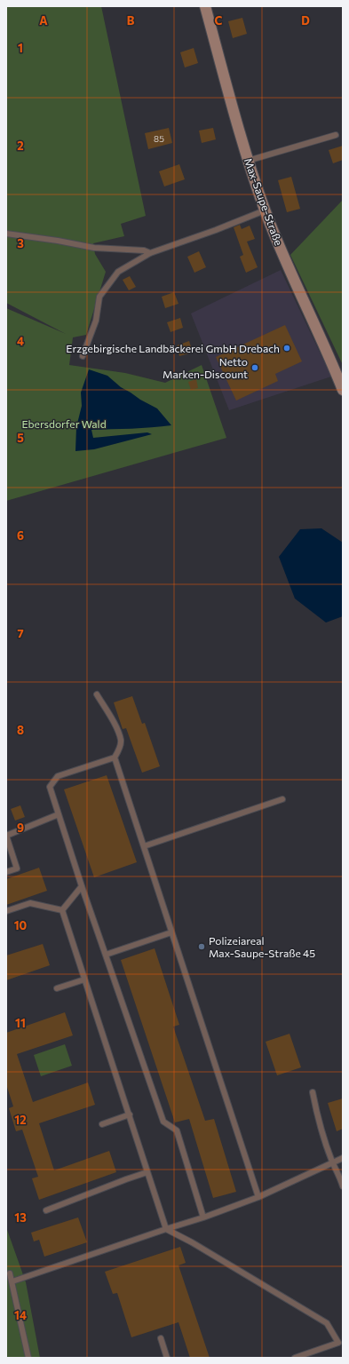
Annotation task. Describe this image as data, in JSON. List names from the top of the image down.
{
  "streets": {
    "street": ["Max-Saupe-Straße"]
  },
  "parks": ["Ebersdorfer Wald"],
  "places": ["Erzgebirgische Landbäckerei GmbH Drebach", "Netto Marken-Discount", "Polizeiareal Max-Saupe-Straße 45"],
  "house_numbers": ["85"],
  "grid": {
    "columns": [
      "A",
      "B",
      "C",
      "D"
    ],
    "rows": [
      "1",
      "2",
      "3",
      "4",
      "5",
      "6",
      "7",
      "8",
      "9",
      "10",
      "11",
      "12",
      "13",
      "14"
    ]
  }
}
